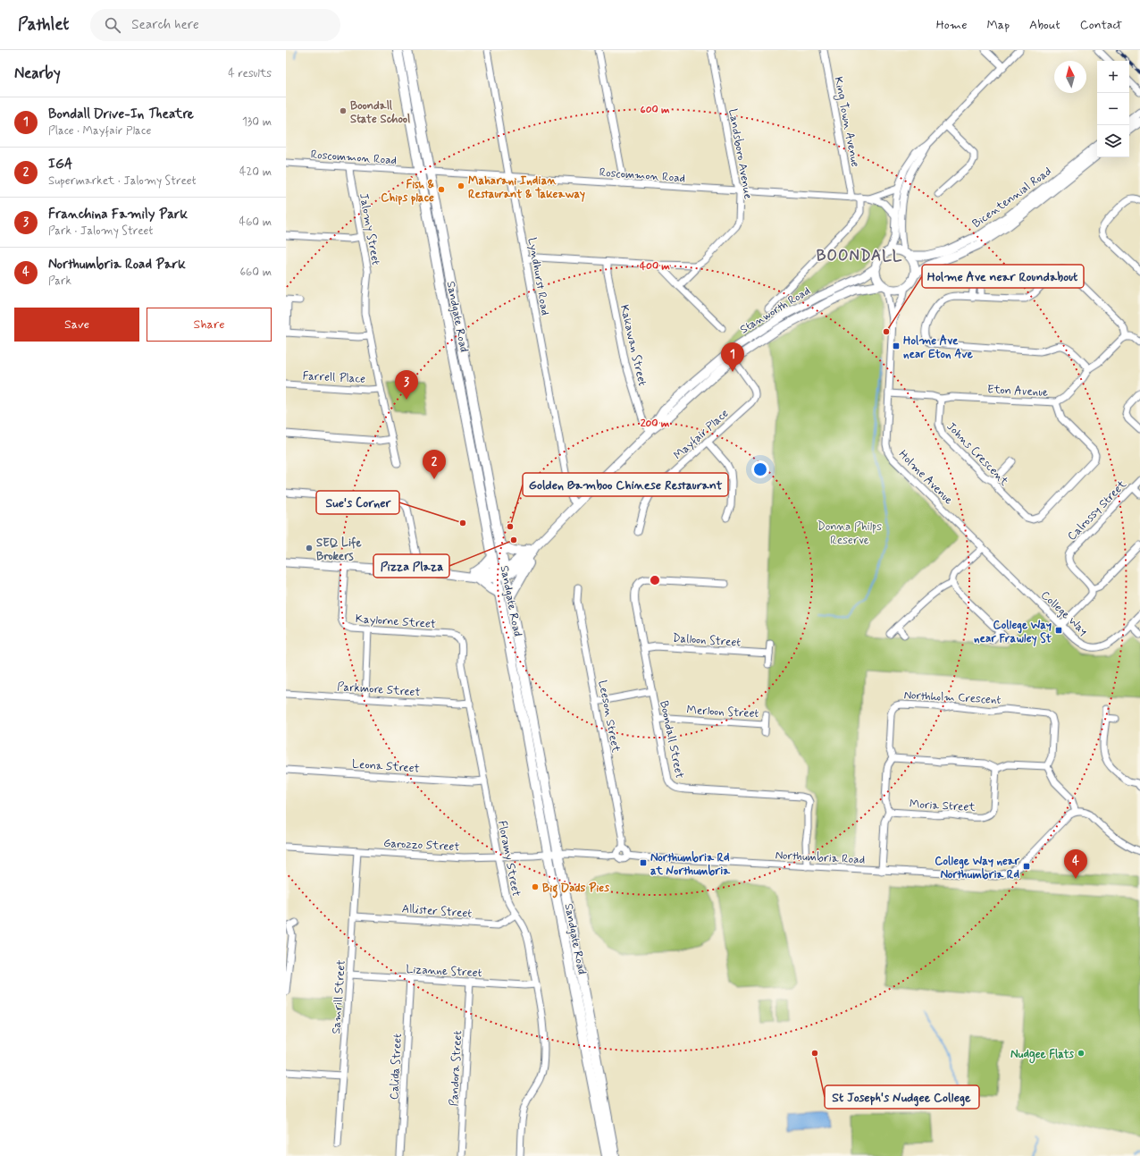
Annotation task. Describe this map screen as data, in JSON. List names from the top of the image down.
{
  "streets": {
    "highway": ["Sandgate Road"],
    "main road": ["Bicentennial Road", "Stanworth Road"],
    "street": [
      "King Town Avenue",
      "Landsboro Avenue",
      "Roscommon Road",
      "Jalomy Street",
      "Lyndhurst Road",
      "Kakawan Street",
      "Farrell Place",
      "Eton Avenue",
      "Mayfair Place",
      "Johns Crescent",
      "Holme Avenue",
      "Calrossy Street",
      "College Way",
      "Kaylorne Street",
      "Dalloon Street",
      "Parkmore Street",
      "Northholm Crescent",
      "Merloon Street",
      "Leeson Street",
      "Boondall Street",
      "Leona Street",
      "Moria Street",
      "Garozzo Street",
      "Northumbria Road",
      "Floramy Street",
      "Allister Street",
      "Lizanne Street",
      "Samrill Street",
      "Calida Street",
      "Pandora Street"
    ]
  },
  "crossings": [
    ["King Town Avenue", "Roscommon Road"],
    ["Landsboro Avenue", "Roscommon Road"],
    ["Roscommon Road", "Jalomy Street"],
    ["Roscommon Road", "Lyndhurst Road"],
    ["Roscommon Road", "Stanworth Road"],
    ["Roscommon Road", "Sandgate Road"],
    ["Bicentennial Road", "Stanworth Road"],
    ["Bicentennial Road", "Holme Avenue"],
    ["Jalomy Street", "Farrell Place"],
    ["Lyndhurst Road", "Stanworth Road"],
    ["Stanworth Road", "Sandgate Road"],
    ["Stanworth Road", "Kakawan Street"],
    ["Stanworth Road", "Mayfair Place"],
    ["Stanworth Road", "Holme Avenue"],
    ["Stanworth Road", "Kaylorne Street"],
    ["Sandgate Road", "Garozzo Street"],
    ["Eton Avenue", "Johns Crescent"],
    ["Eton Avenue", "Holme Avenue"],
    ["Holme Avenue", "College Way"],
    ["Kaylorne Street", "Floramy Street"],
    ["Dalloon Street", "Boondall Street"],
    ["Parkmore Street", "Floramy Street"],
    ["Merloon Street", "Boondall Street"],
    ["Leeson Street", "Northumbria Road"],
    ["Boondall Street", "Northumbria Road"],
    ["Leona Street", "Floramy Street"],
    ["Garozzo Street", "Floramy Street"],
    ["Garozzo Street", "Samrill Street"],
    ["Floramy Street", "Allister Street"],
    ["Floramy Street", "Lizanne Street"],
    ["Allister Street", "Samrill Street"],
    ["Lizanne Street", "Samrill Street"],
    ["Lizanne Street", "Calida Street"],
    ["Lizanne Street", "Pandora Street"]
  ],
  "districts": ["BOONDALL"],
  "parks": ["Donna Philps Reserve"],
  "places": {
    "other": [
      "Boondall State School",
      "Maharani Indian Restaurant & Takeaway",
      "Fish & Chips place",
      "Holme Ave near Roundabout",
      "Sue's Corner",
      "Golden Bamboo Chinese Restaurant",
      "Pizza Plaza",
      "SEQ Life Brokers",
      "Big Dads Pies",
      "St Joseph's Nudgee College",
      "Nudgee Flats"
    ],
    "transit": [
      "Holme Ave near Eton Ave",
      "College Way near Frawley St",
      "Northumbria Rd at Northumbria",
      "College Way near Northumbria Rd"
    ]
  },
  "north": "top",
  "page": {
    "header": "Pathlet",
    "search": "Search here",
    "nav": [
      "Home",
      "Map",
      "About",
      "Contact"
    ],
    "heading": ["Nearby", "4 results"],
    "map_buttons": ["+", "−"],
    "list": [
      {
        "mark": "1",
        "name": "Bondall Drive-In Theatre",
        "note": "Place · Mayfair Place",
        "value": "130 m"
      },
      {
        "mark": "2",
        "name": "IGA",
        "note": "Supermarket · Jalomy Street",
        "value": "420 m"
      },
      {
        "mark": "3",
        "name": "Franchina Family Park",
        "note": "Park · Jalomy Street",
        "value": "460 m"
      },
      {
        "mark": "4",
        "name": "Northumbria Road Park",
        "note": "Park",
        "value": "660 m"
      }
    ],
    "buttons": ["Save", "Share"],
    "pins": [
      "1",
      "3",
      "2",
      "4"
    ]
  },
  "rings": ["600 m", "400 m", "200 m"]
}
